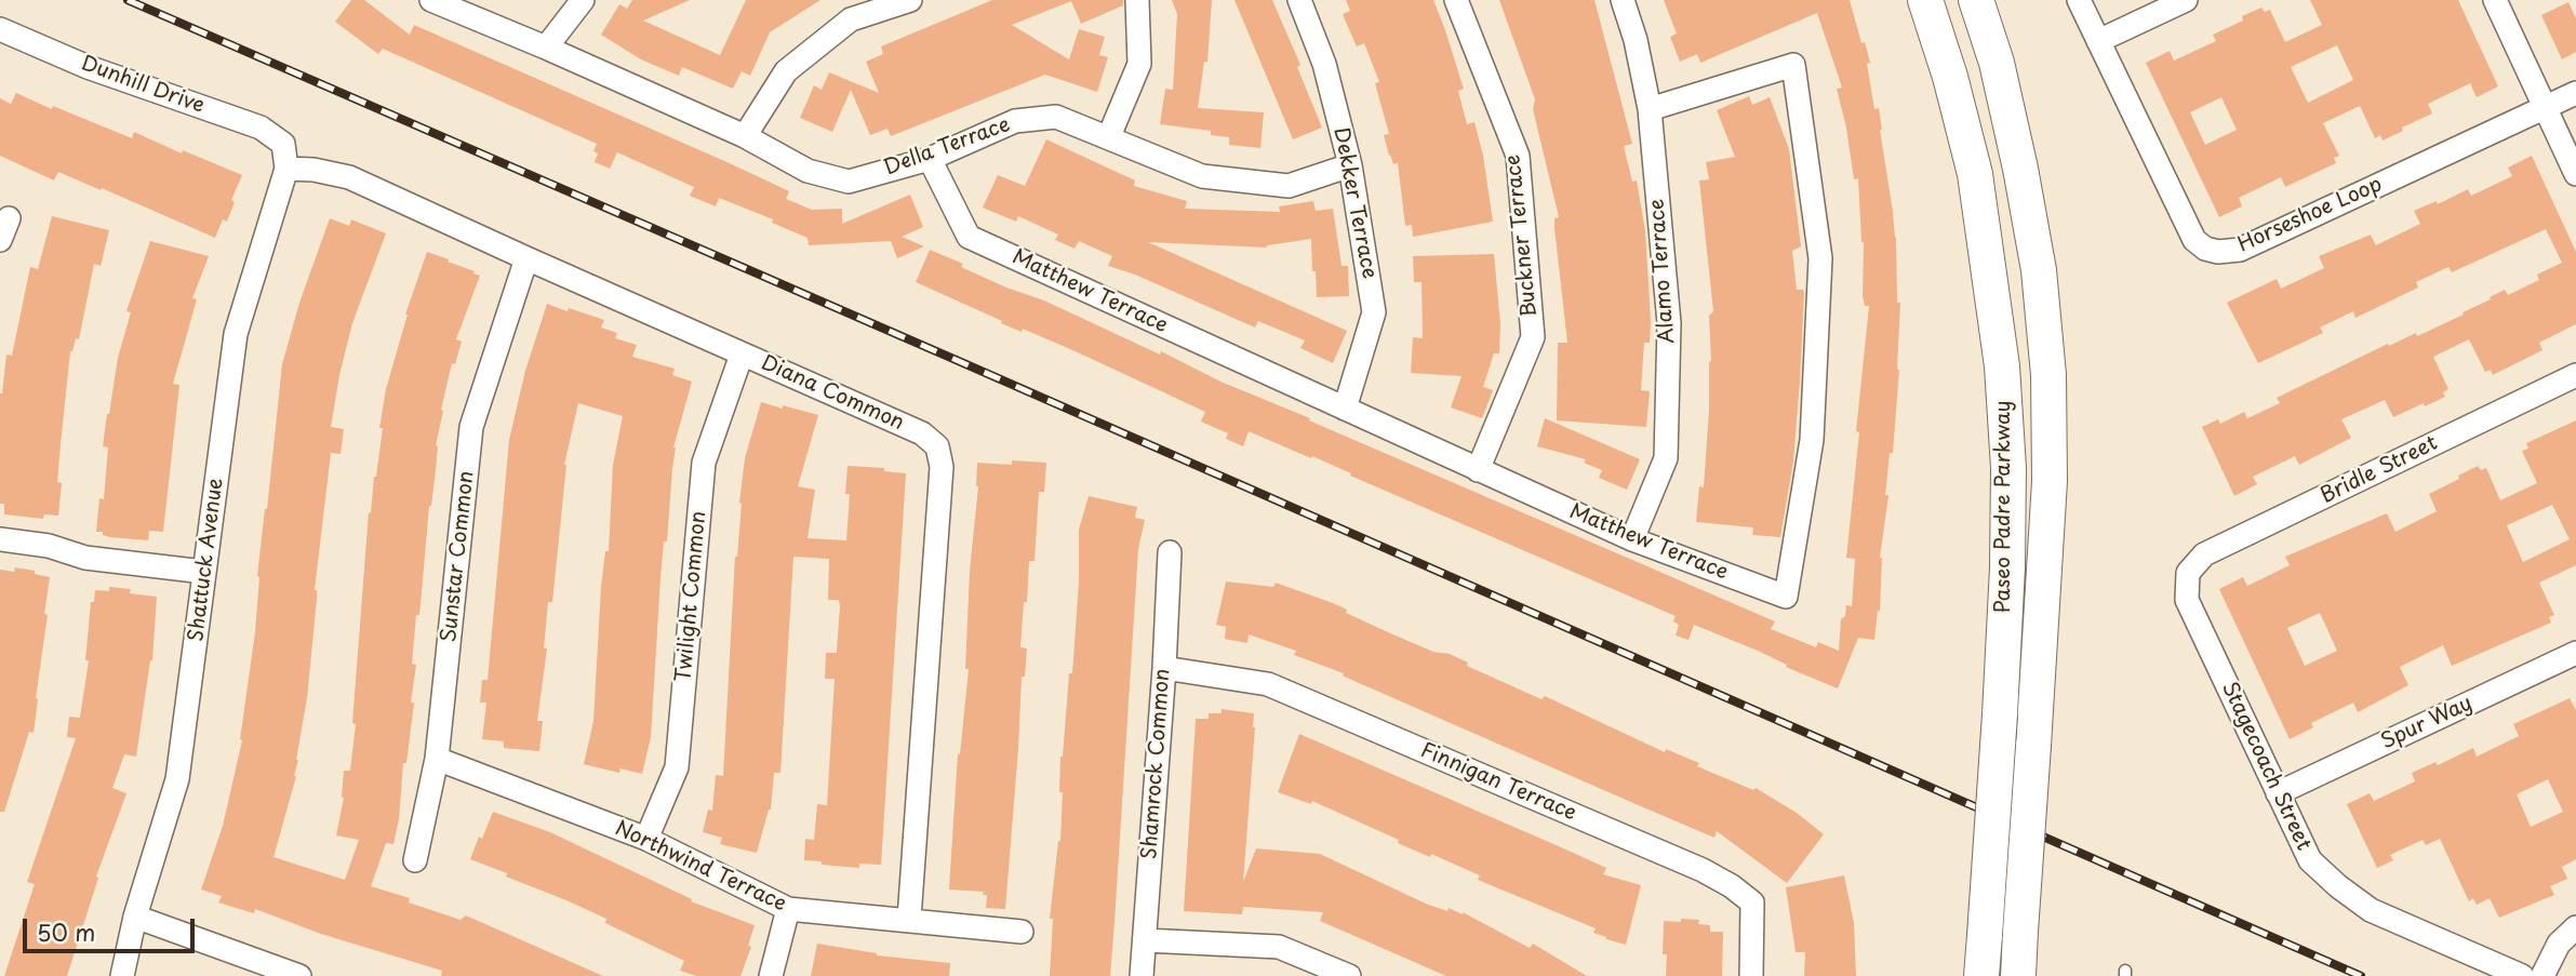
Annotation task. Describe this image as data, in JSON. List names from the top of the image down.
{
  "streets": {
    "main road": ["Paseo Padre Parkway"],
    "street": [
      "Dunhill Drive",
      "Della Terrace",
      "Dekker Terrace",
      "Horseshoe Loop",
      "Buckner Terrace",
      "Alamo Terrace",
      "Matthew Terrace",
      "Diana Common",
      "Bridle Street",
      "Sunstar Common",
      "Shattuck Avenue",
      "Twilight Common",
      "Spur Way",
      "Shamrock Common",
      "Stagecoach Street",
      "Finnigan Terrace",
      "Northwind Terrace"
    ]
  },
  "crossings": [
    ["Dunhill Drive", "Shattuck Avenue"],
    ["Della Terrace", "Dekker Terrace"],
    ["Della Terrace", "Matthew Terrace"],
    ["Dekker Terrace", "Matthew Terrace"],
    ["Buckner Terrace", "Matthew Terrace"],
    ["Alamo Terrace", "Matthew Terrace"],
    ["Diana Common", "Sunstar Common"],
    ["Diana Common", "Shattuck Avenue"],
    ["Diana Common", "Twilight Common"],
    ["Diana Common", "Northwind Terrace"],
    ["Bridle Street", "Stagecoach Street"],
    ["Sunstar Common", "Northwind Terrace"],
    ["Twilight Common", "Northwind Terrace"],
    ["Spur Way", "Stagecoach Street"],
    ["Shamrock Common", "Finnigan Terrace"]
  ],
  "scale_bar": "50 m"
}
